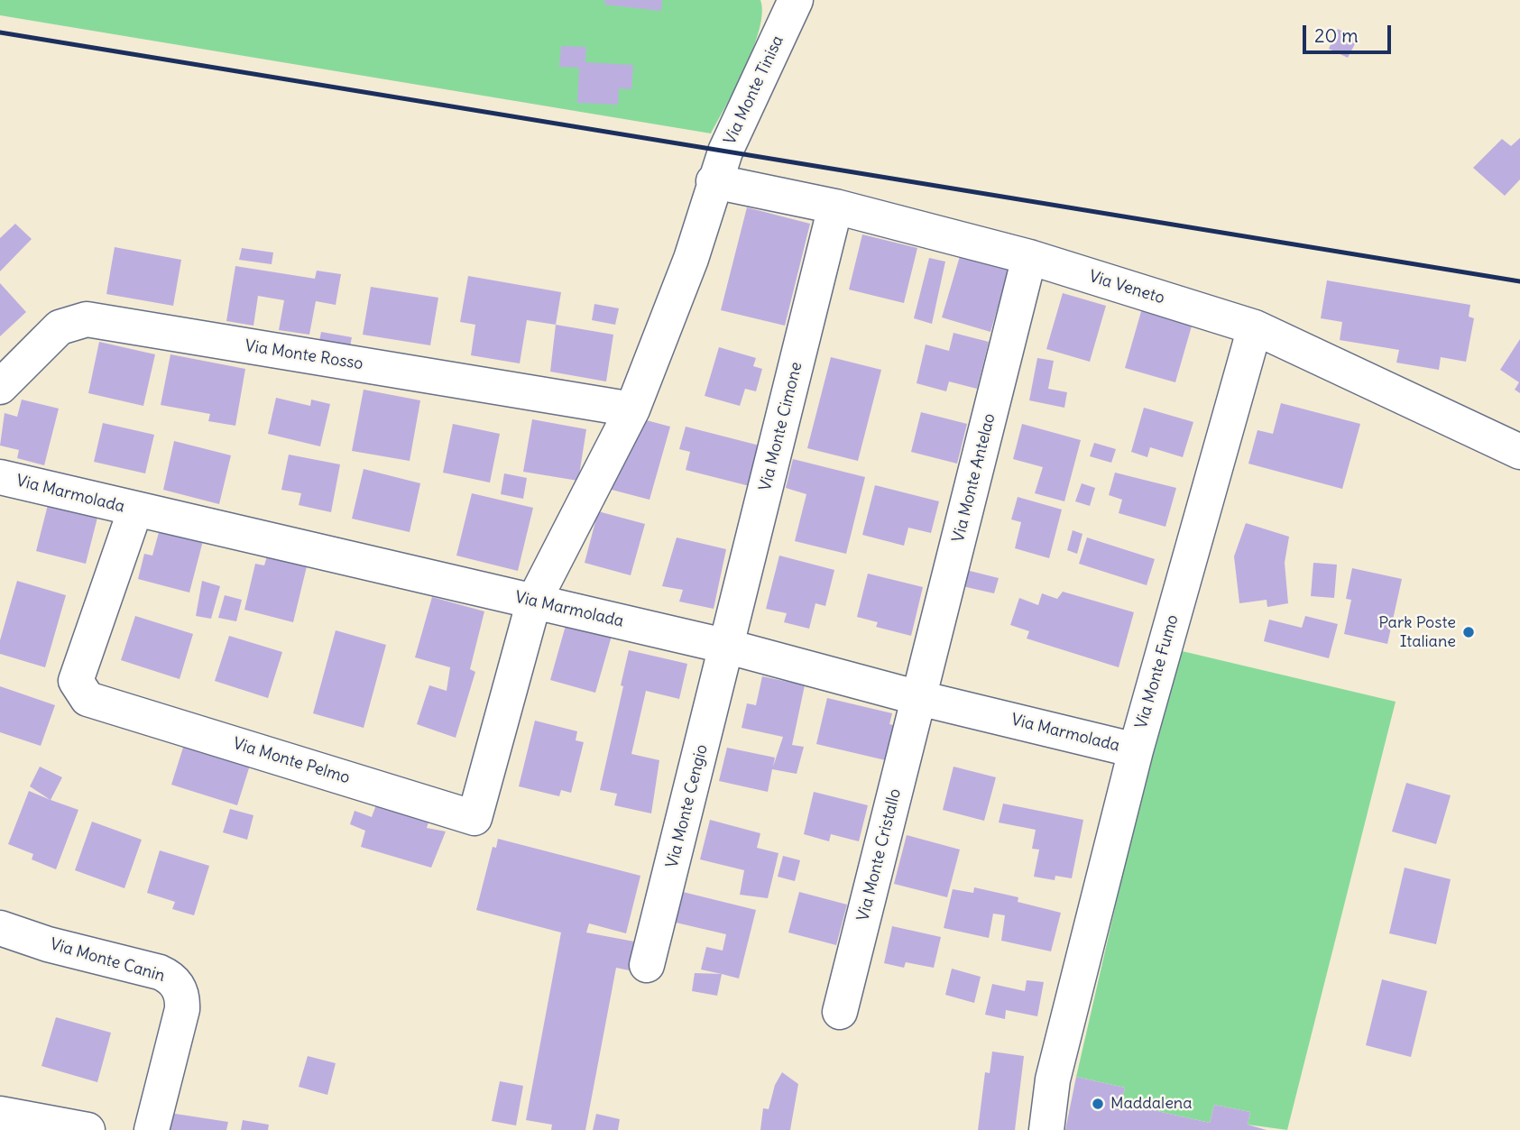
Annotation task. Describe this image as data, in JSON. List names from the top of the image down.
{
  "streets": {
    "street": [
      "Via Monte Tinisa",
      "Via Veneto",
      "Via Monte Rosso",
      "Via Monte Cimone",
      "Via Monte Antelao",
      "Via Marmolada",
      "Via Monte Fumo",
      "Via Monte Pelmo",
      "Via Monte Cengio",
      "Via Monte Cristallo",
      "Via Monte Canin"
    ]
  },
  "crossings": [
    ["Via Monte Tinisa", "Via Veneto"],
    ["Via Veneto", "Via Monte Cimone"],
    ["Via Veneto", "Via Monte Antelao"],
    ["Via Veneto", "Via Monte Fumo"],
    ["Via Monte Cimone", "Via Marmolada"],
    ["Via Monte Cimone", "Via Monte Cengio"],
    ["Via Monte Antelao", "Via Marmolada"],
    ["Via Monte Antelao", "Via Monte Cristallo"],
    ["Via Marmolada", "Via Monte Fumo"],
    ["Via Marmolada", "Via Monte Pelmo"],
    ["Via Marmolada", "Via Monte Cengio"],
    ["Via Marmolada", "Via Monte Cristallo"]
  ],
  "places": ["Park Poste Italiane", "Maddalena"],
  "scale_bar": "20 m"
}
